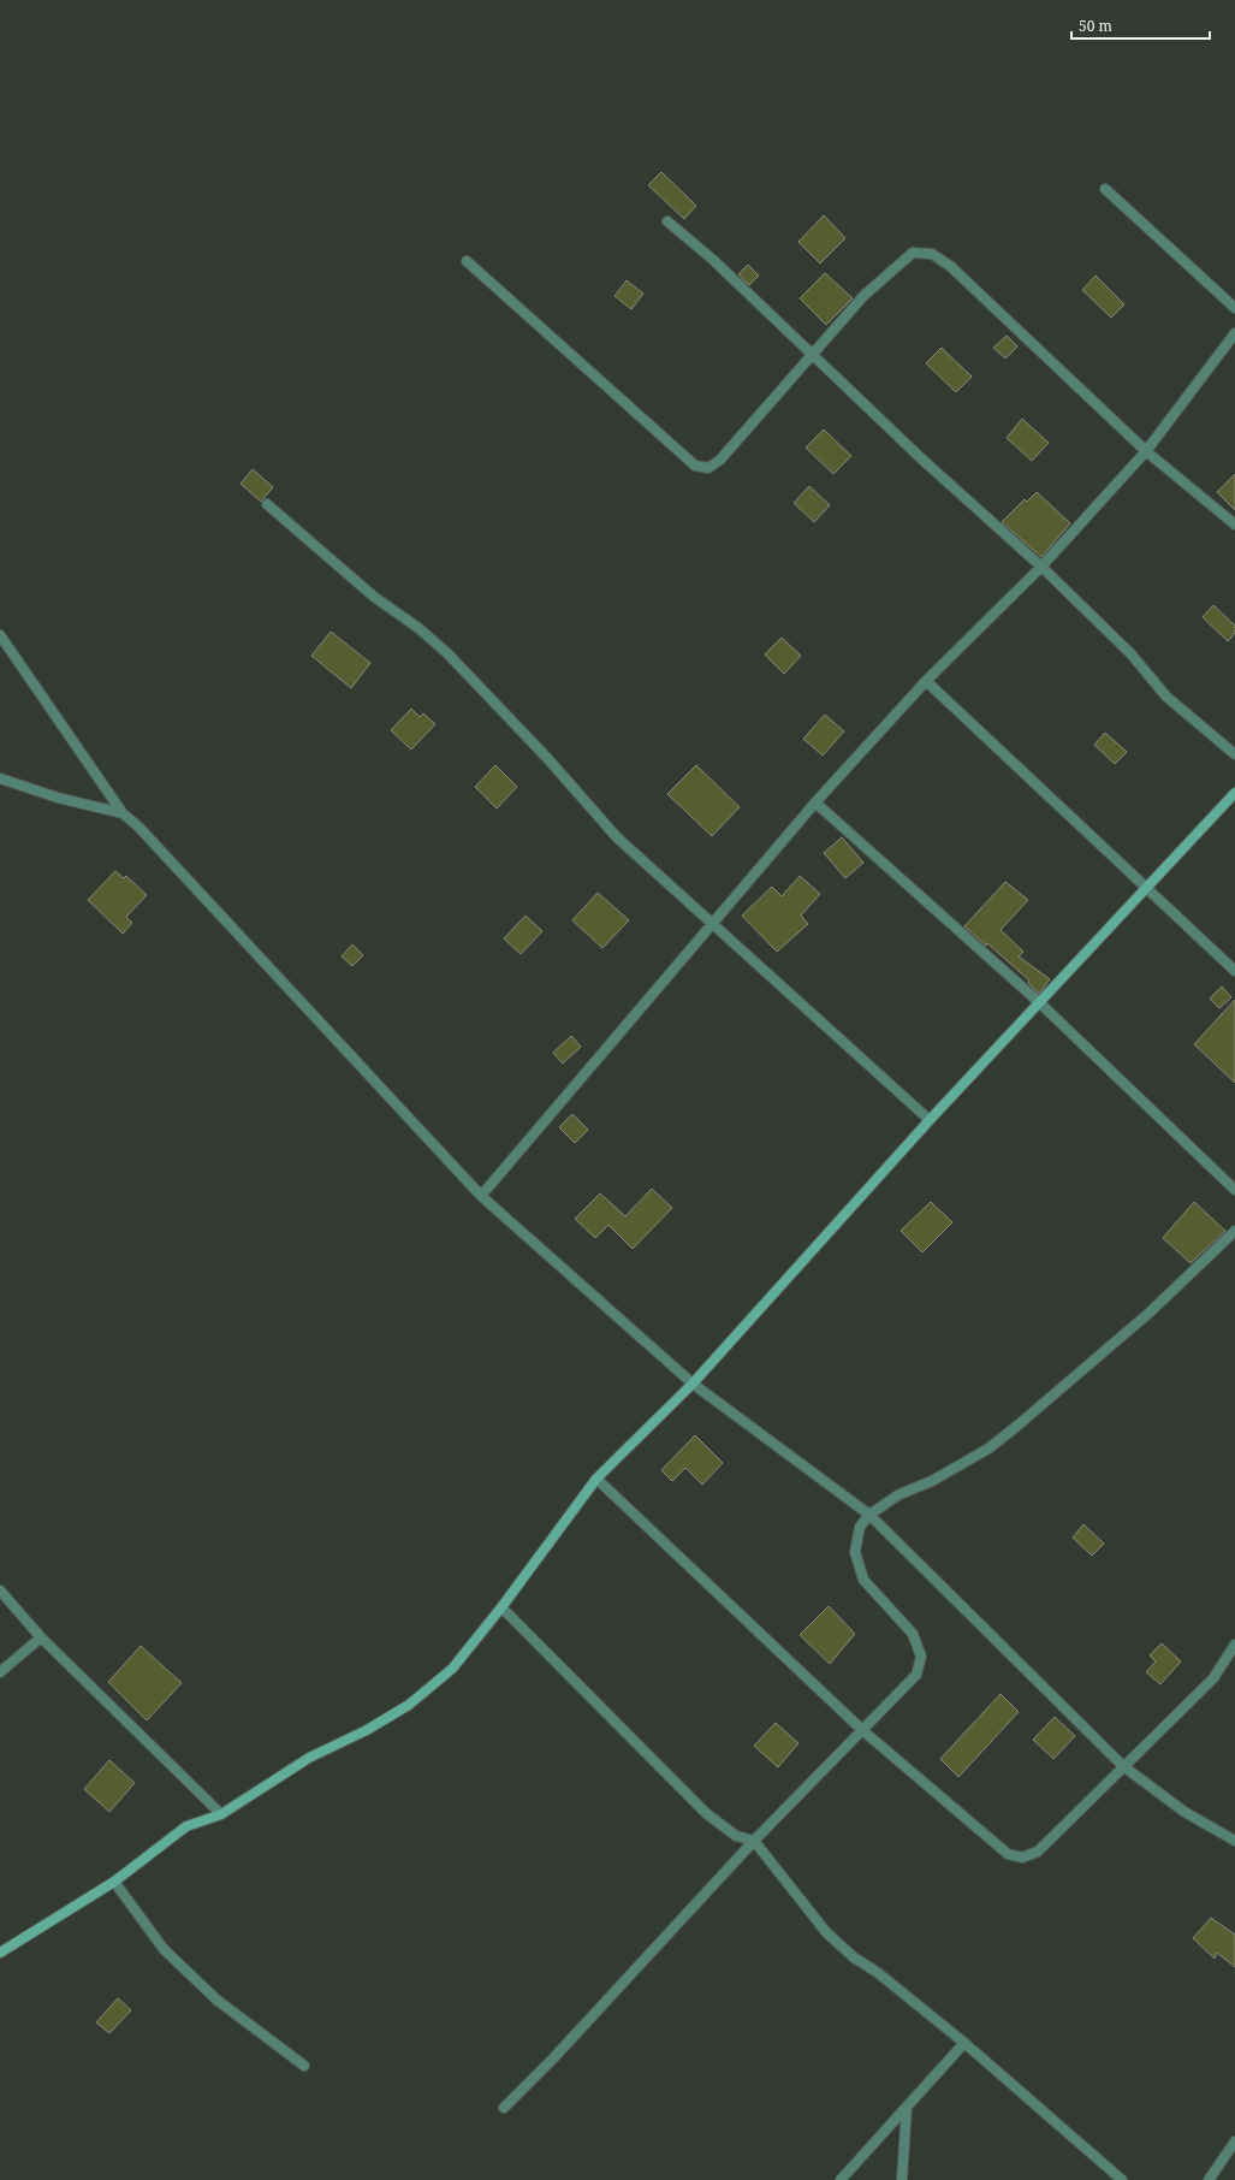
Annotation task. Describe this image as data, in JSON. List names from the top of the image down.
{
  "scale_bar": "50 m"
}
